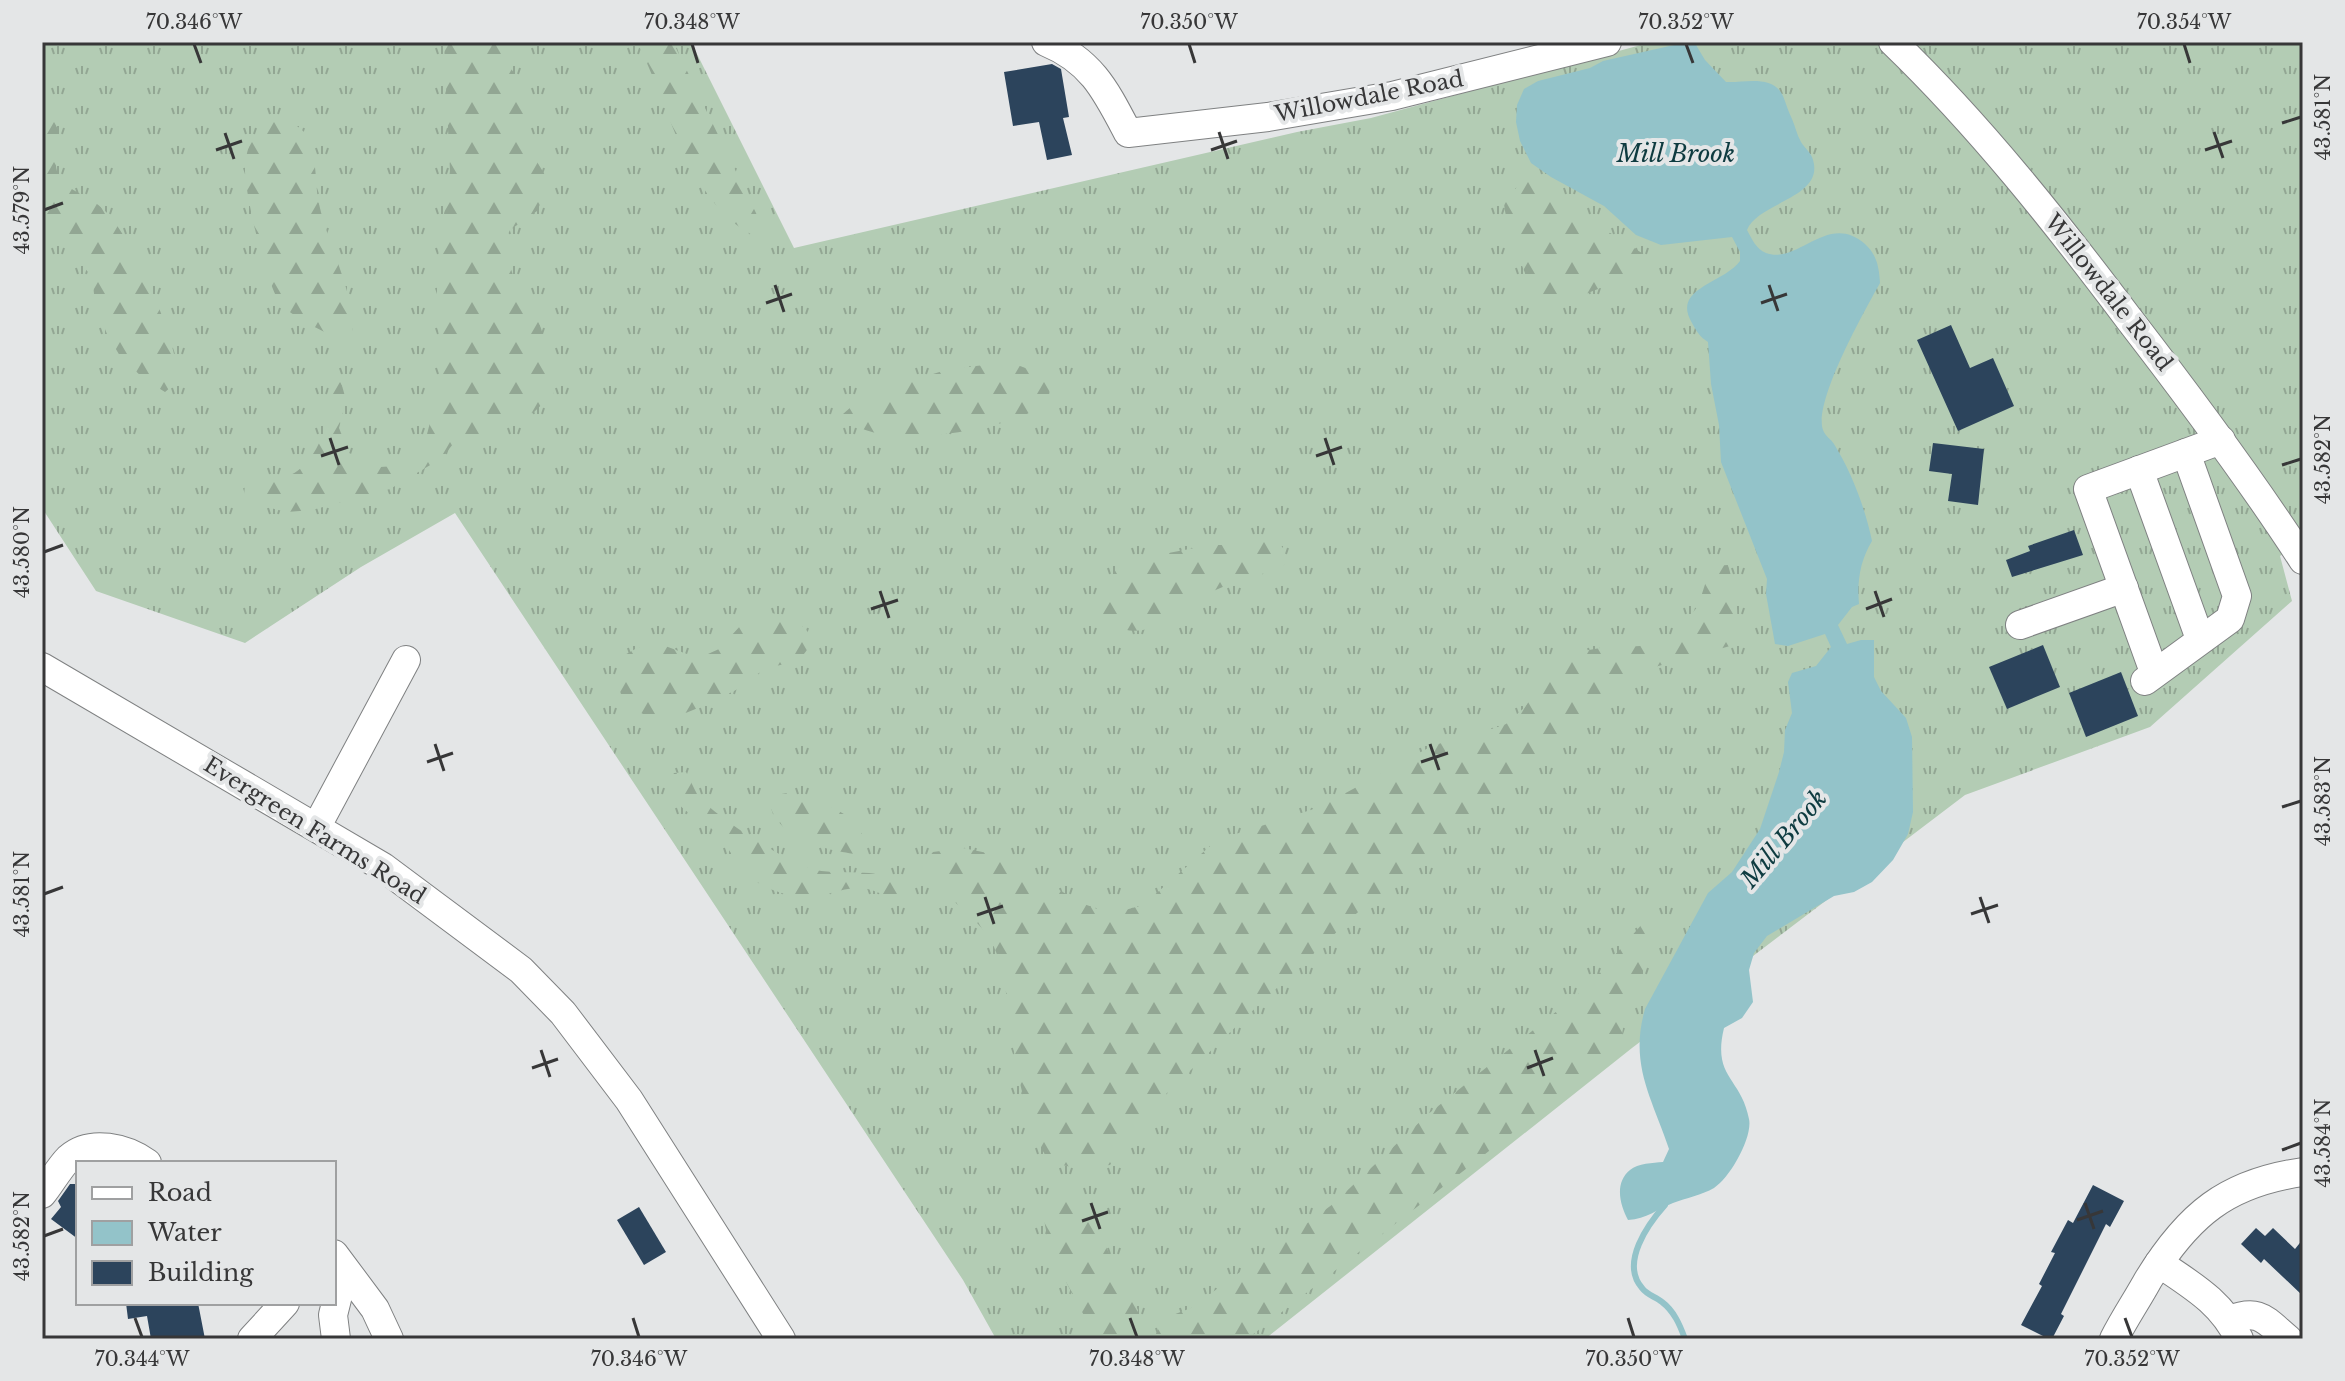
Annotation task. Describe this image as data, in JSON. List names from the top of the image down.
{
  "streets": {
    "street": ["Willowdale Road", "Evergreen Farms Road"]
  },
  "water": ["Mill Brook"],
  "legend": ["Road", "Water", "Building"],
  "coordinates": [
    "70.346°W",
    "70.348°W",
    "70.350°W",
    "70.352°W",
    "70.354°W",
    "43.581°N",
    "43.579°N",
    "43.582°N",
    "43.580°N",
    "43.583°N",
    "43.584°N",
    "70.344°W"
  ]
}
